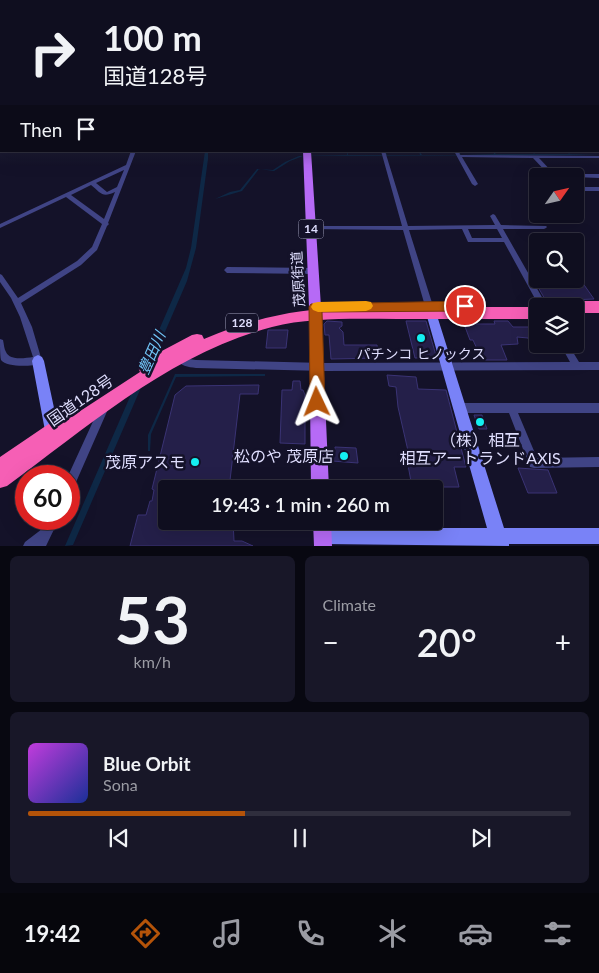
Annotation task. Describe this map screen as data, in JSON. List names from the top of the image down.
{
  "streets": {
    "highway": ["128", "国道128号"],
    "main road": ["14", "茂原街道"]
  },
  "crossings": [
    ["茂原街道", "国道128号"]
  ],
  "water": ["豊田川"],
  "places": [
    "パチンコ ヒノックス",
    "（株）相互 相互アートランドAXIS",
    "松のや 茂原店",
    "茂原アスモ"
  ],
  "north": "top right",
  "page": {
    "turn": ["100 m", "国道128号"],
    "then": "Then",
    "limit": "60",
    "trip": "19:43 · 1 min · 260 m",
    "tile": [
      ["53", "km/h"],
      "Climate"
    ],
    "heat": ["−", "20°", "+"],
    "song": ["Blue Orbit", "Sona"],
    "tabs": "19:42"
  }
}
